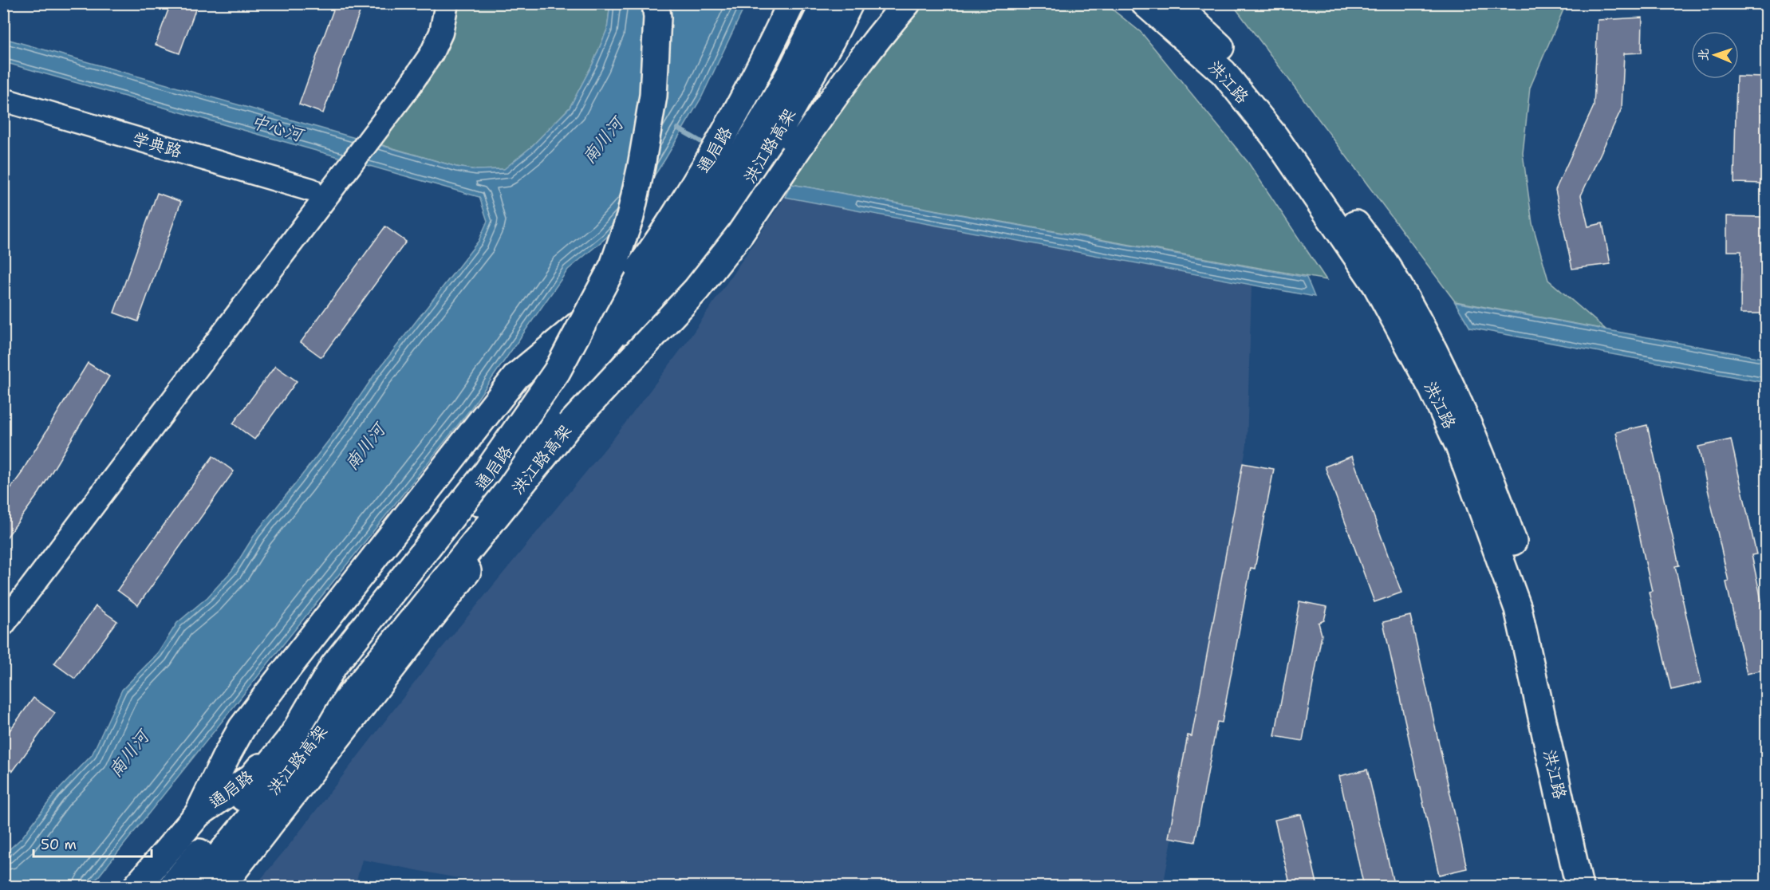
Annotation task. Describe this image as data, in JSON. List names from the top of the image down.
{
  "streets": {
    "main road": ["洪江路", "洪江路高架", "通启路"],
    "street": ["学典路"]
  },
  "water": ["中心河", "南川河"],
  "scale_bar": "50 m",
  "north": "left"
}
